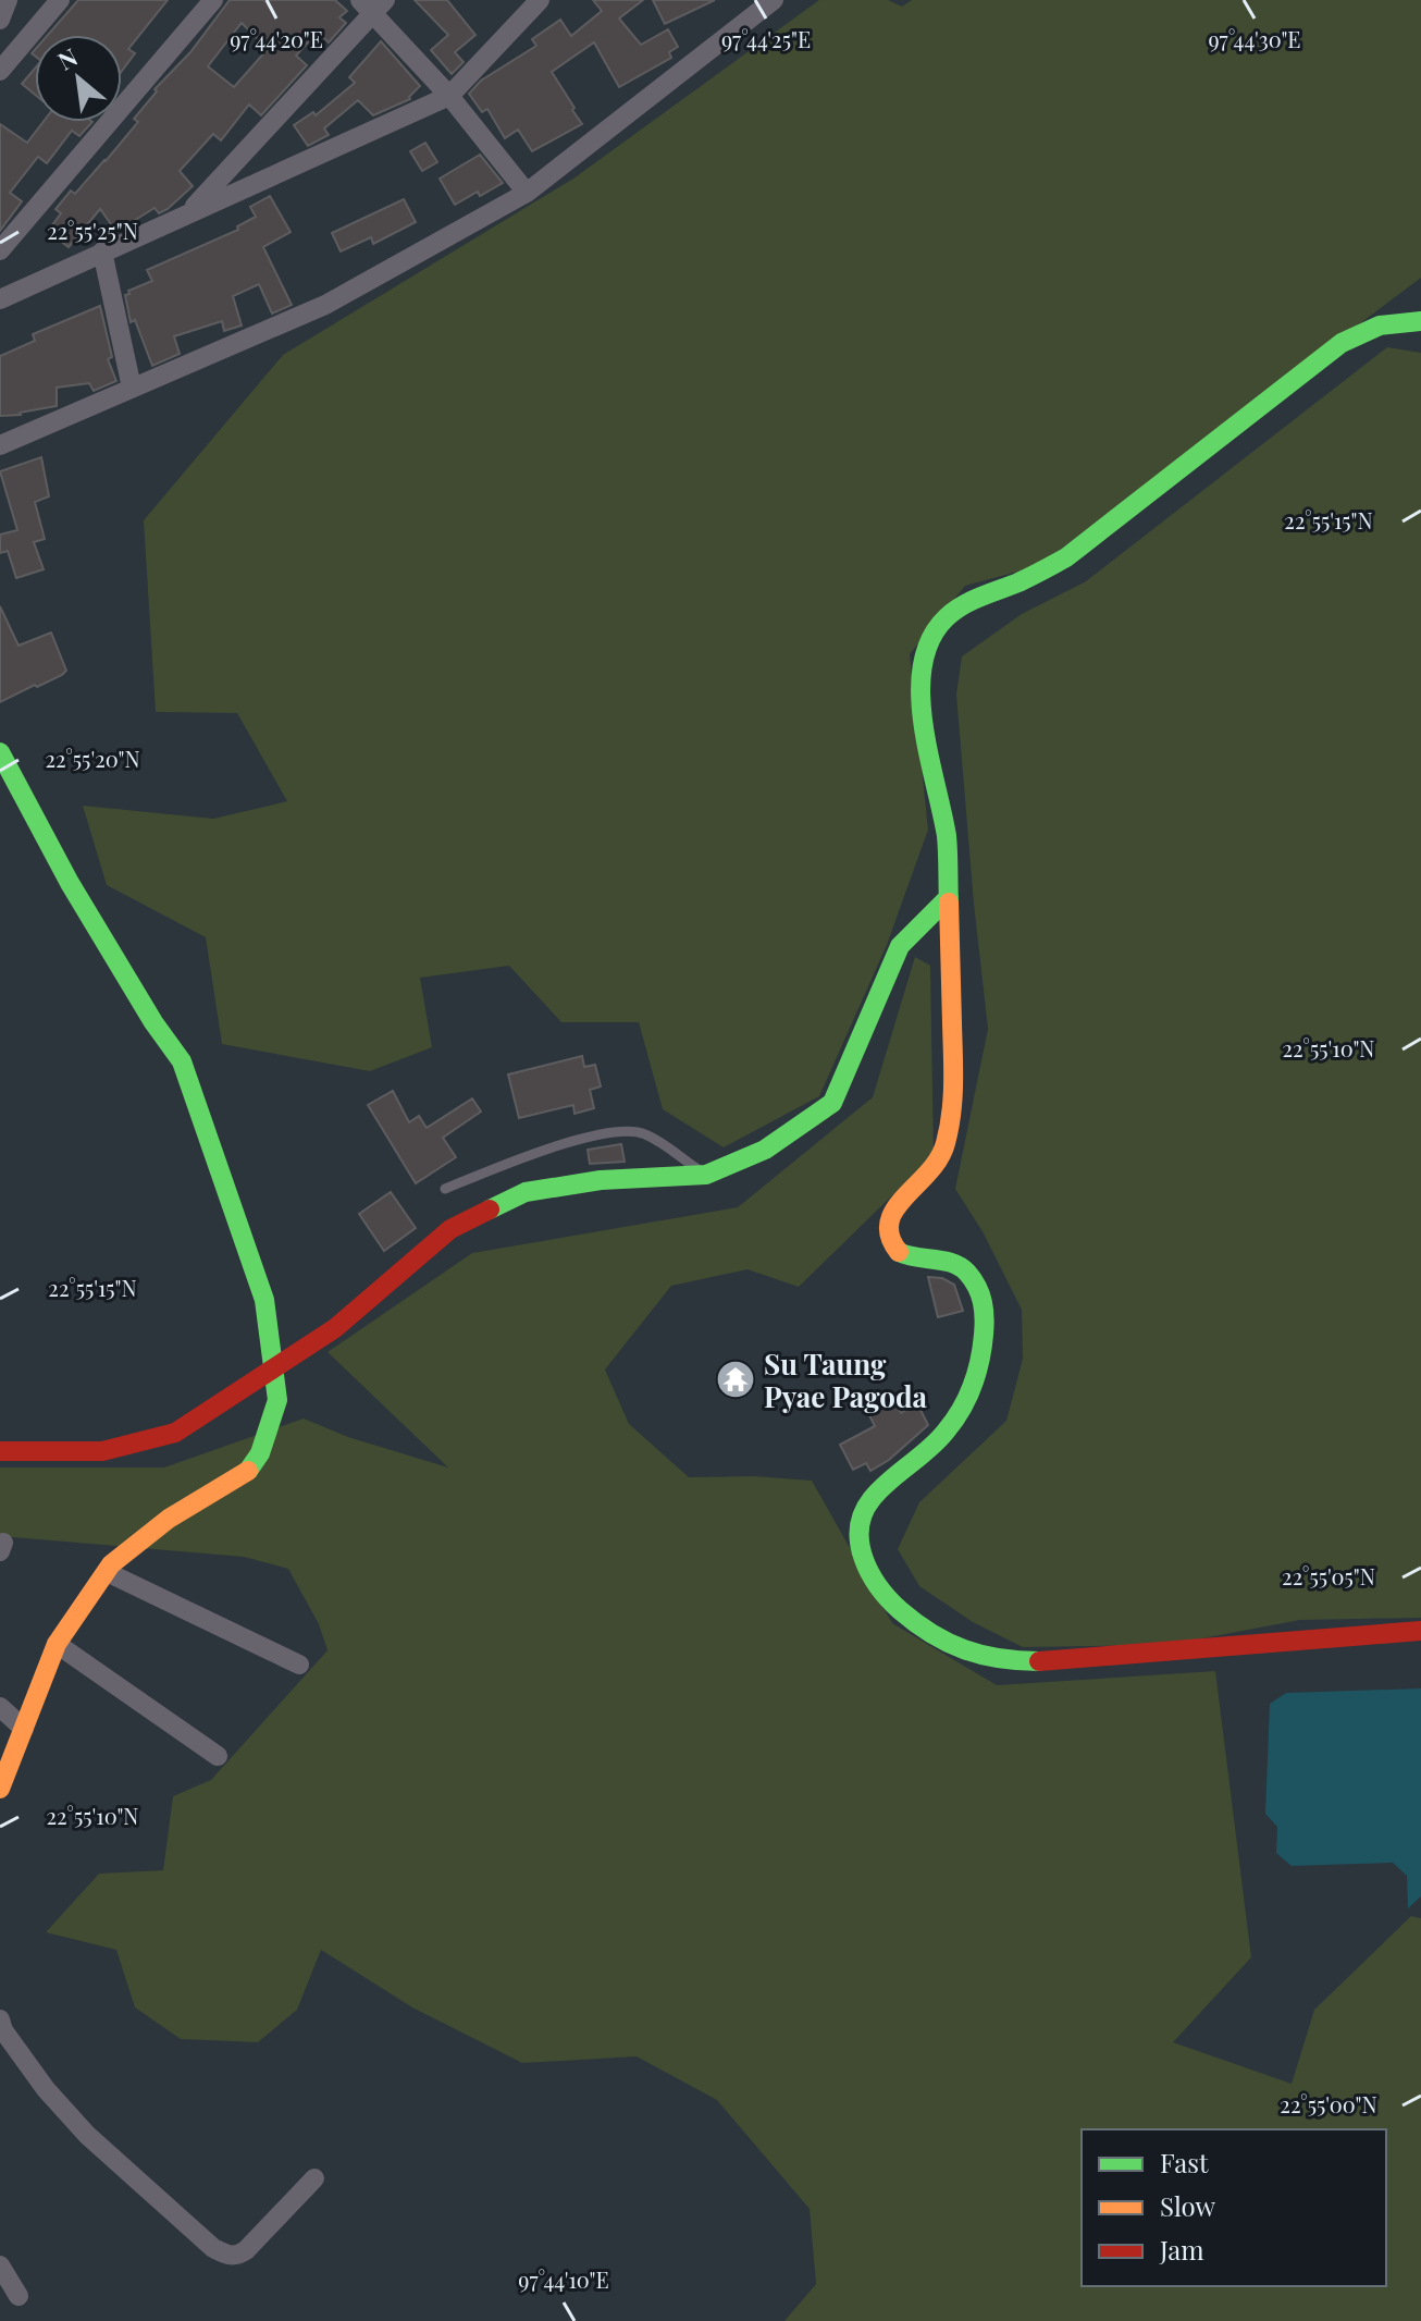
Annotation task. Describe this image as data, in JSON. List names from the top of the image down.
{
  "places": {
    "temple": ["Su Taung Pyae Pagoda"]
  },
  "legend": ["Fast", "Slow", "Jam"],
  "north": "top left",
  "coordinates": [
    "97°44'20\"E",
    "97°44'25\"E",
    "97°44'30\"E",
    "22°55'25\"N",
    "22°55'15\"N",
    "22°55'20\"N",
    "22°55'10\"N",
    "22°55'05\"N",
    "22°55'00\"N",
    "97°44'10\"E"
  ]
}
